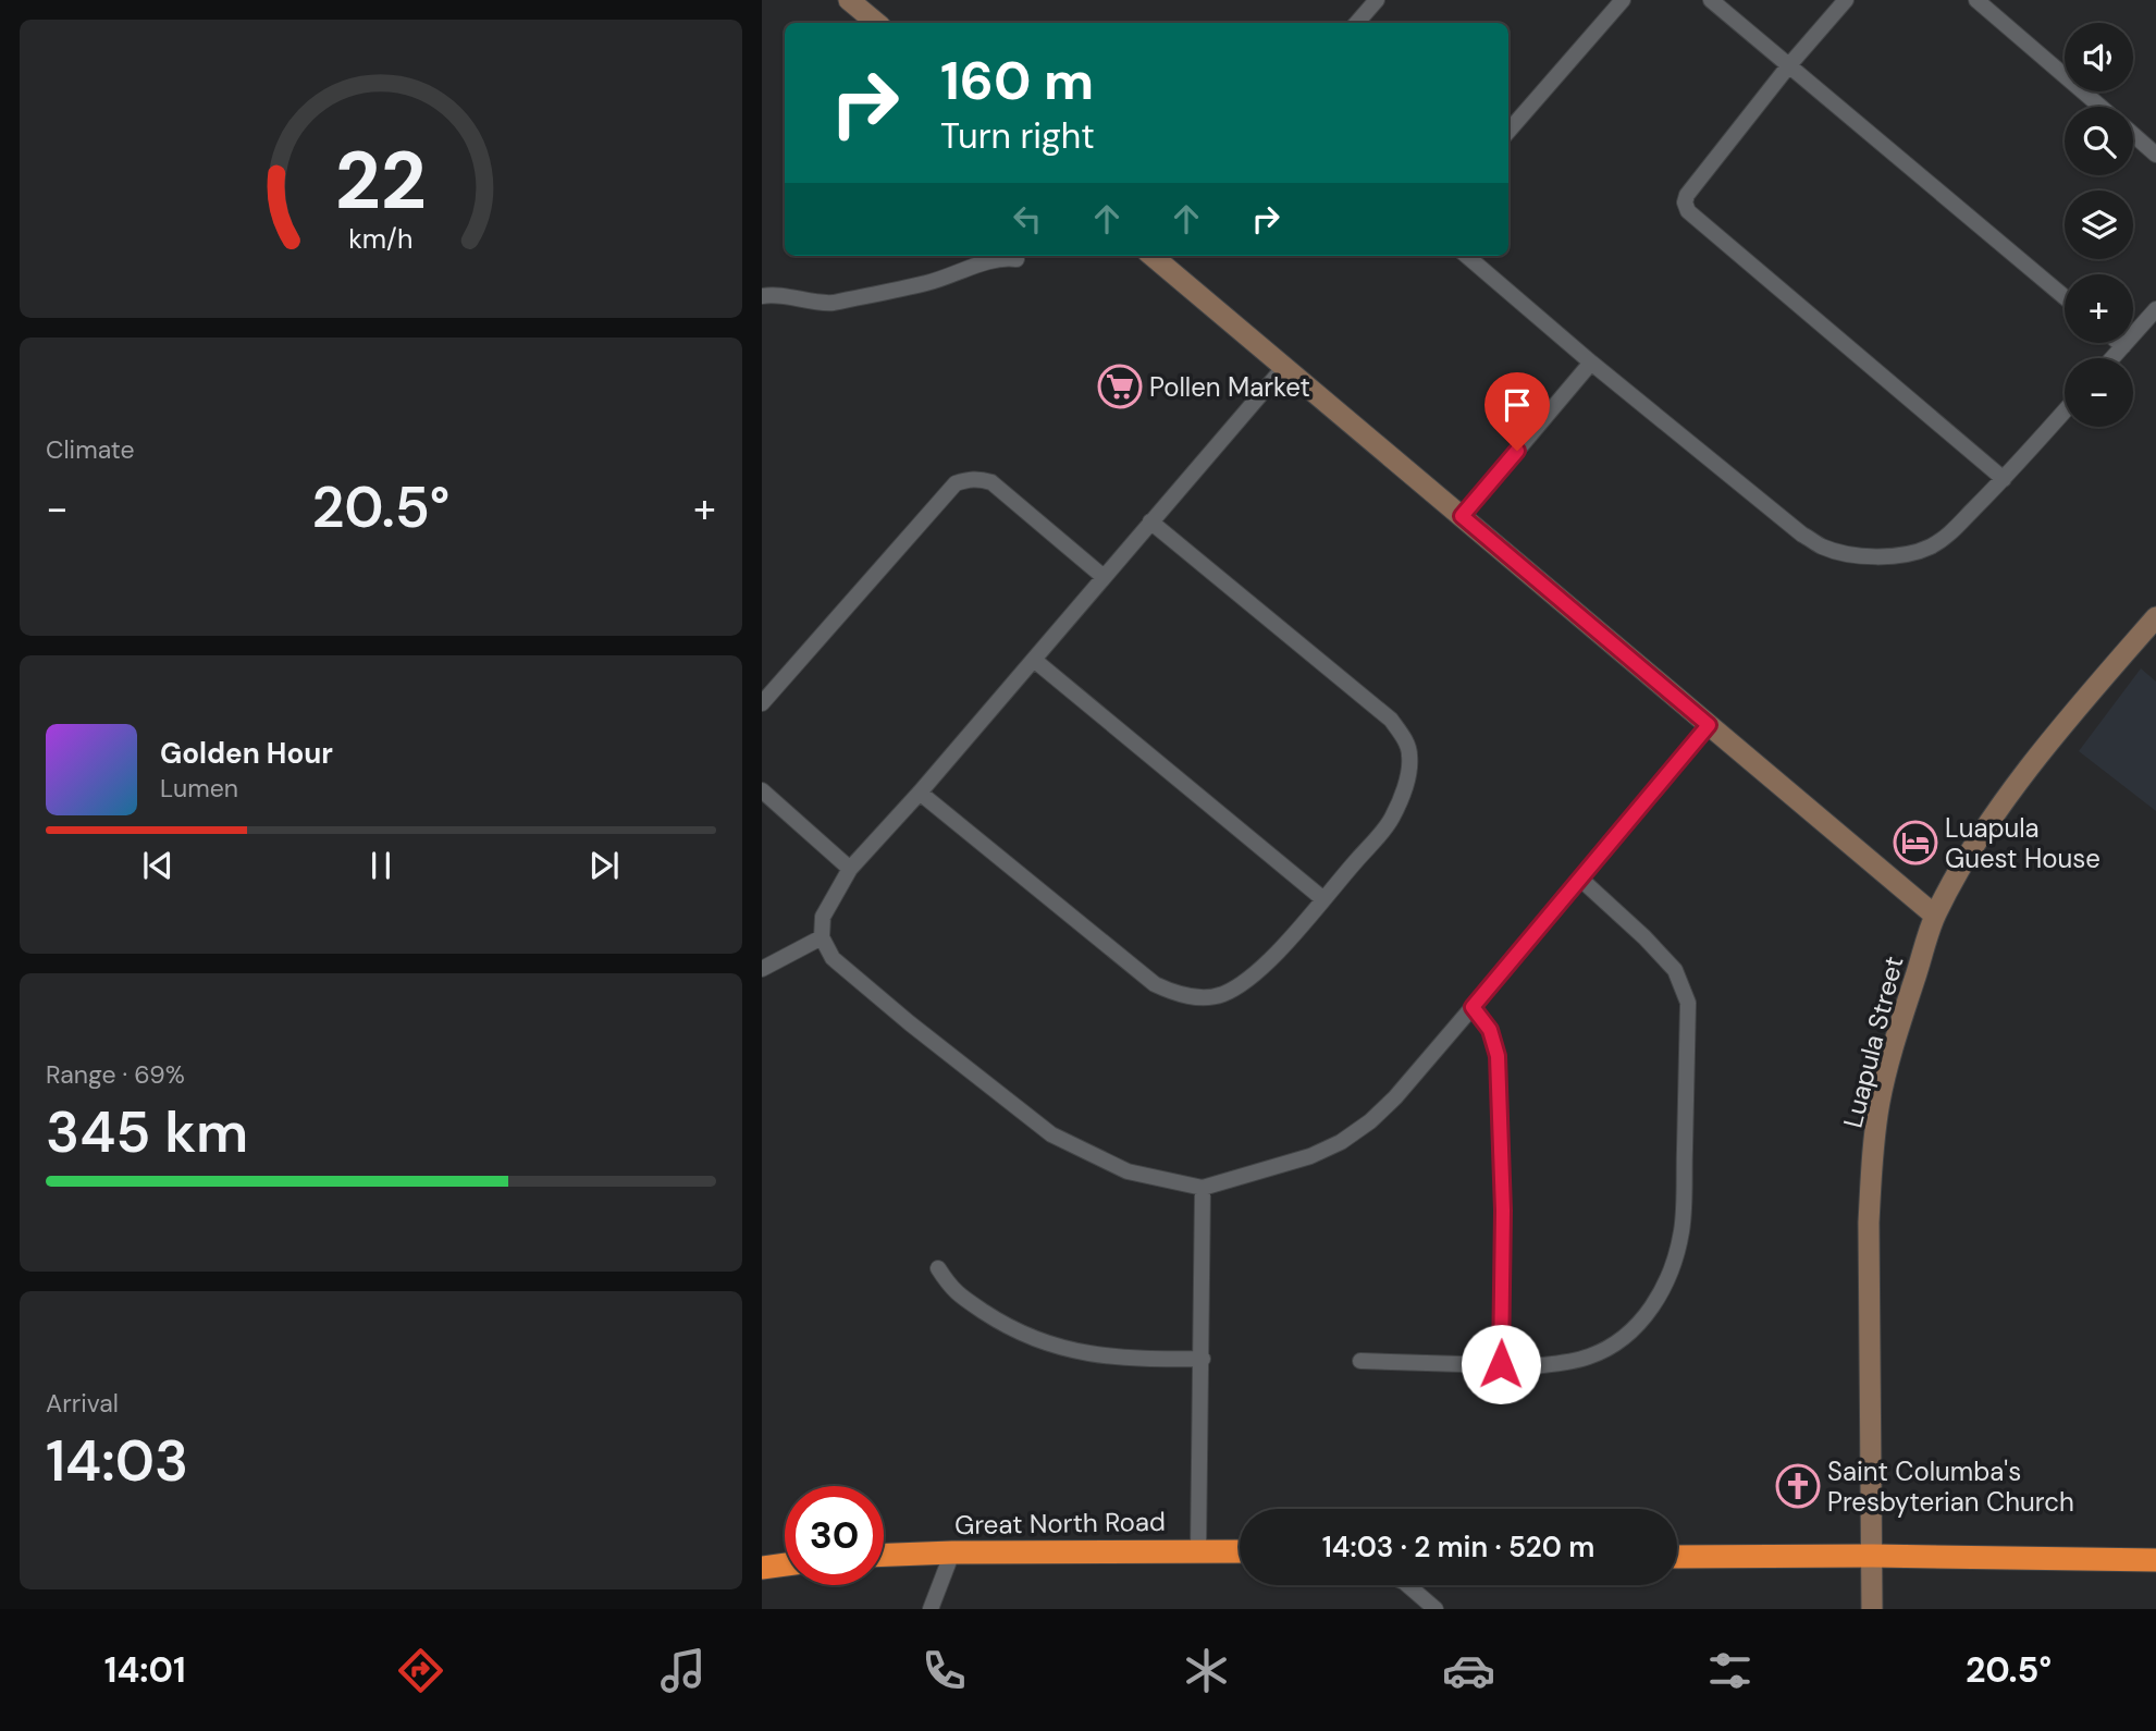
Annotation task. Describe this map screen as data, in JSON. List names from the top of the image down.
{
  "streets": {
    "highway": ["Great North Road"],
    "street": ["Luapula Street"]
  },
  "places": {
    "supermarket": ["Pollen Market"],
    "hotel": ["Luapula Guest House"],
    "church": ["Saint Columba's Presbyterian Church"]
  },
  "page": {
    "map_buttons": ["+", "−"],
    "turn": ["160 m", "Turn right"],
    "tile": [
      "Climate",
      ["Range · 69%", "345 km"],
      ["Arrival", "14:03"]
    ],
    "heat": ["−", "20.5°", "+"],
    "song": ["Golden Hour", "Lumen"],
    "limit": "30",
    "trip": "14:03 · 2 min · 520 m",
    "tabs": ["14:01", "20.5°"],
    "gauge": ["22", "km/h"]
  }
}
